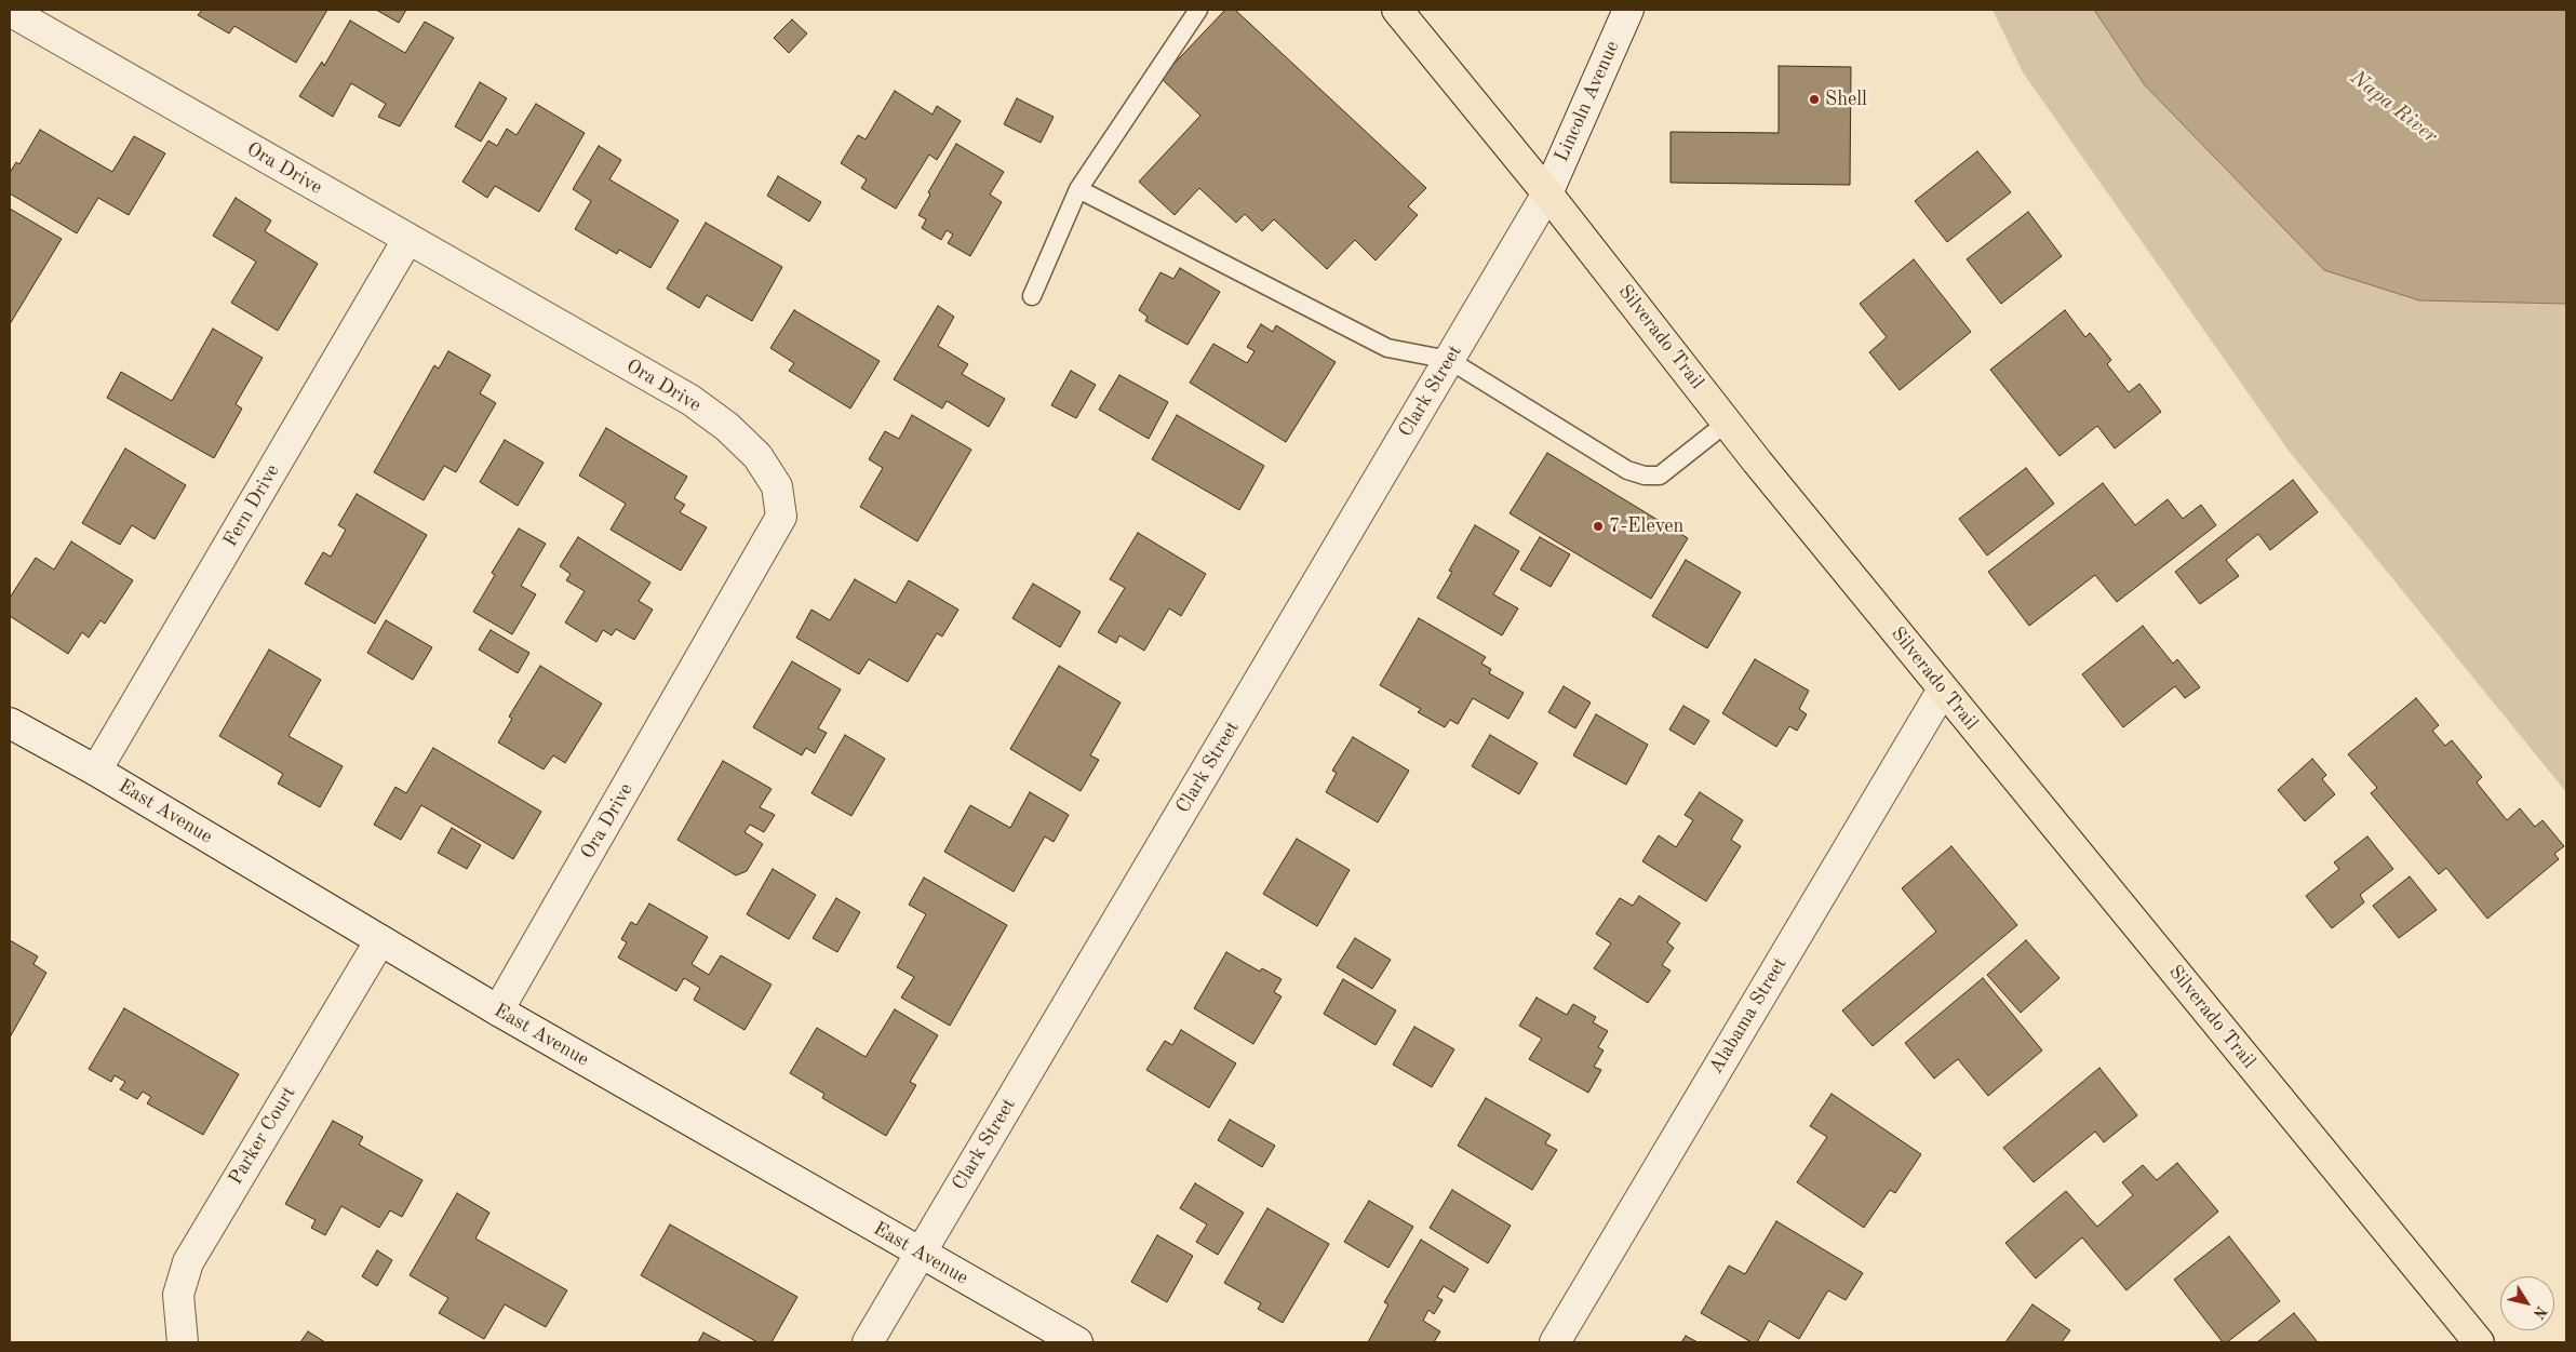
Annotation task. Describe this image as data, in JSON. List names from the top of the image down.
{
  "streets": {
    "main road": ["Silverado Trail"],
    "street": [
      "Lincoln Avenue",
      "Ora Drive",
      "Clark Street",
      "Fern Drive",
      "East Avenue",
      "Alabama Street",
      "Parker Court"
    ]
  },
  "crossings": [
    ["Lincoln Avenue", "Silverado Trail"],
    ["Lincoln Avenue", "Clark Street"],
    ["Ora Drive", "Fern Drive"],
    ["Ora Drive", "East Avenue"],
    ["Silverado Trail", "Clark Street"],
    ["Silverado Trail", "Alabama Street"],
    ["Clark Street", "East Avenue"],
    ["Fern Drive", "East Avenue"],
    ["East Avenue", "Parker Court"]
  ],
  "water": ["Napa River"],
  "places": ["Shell", "7-Eleven"],
  "north": "bottom right"
}
